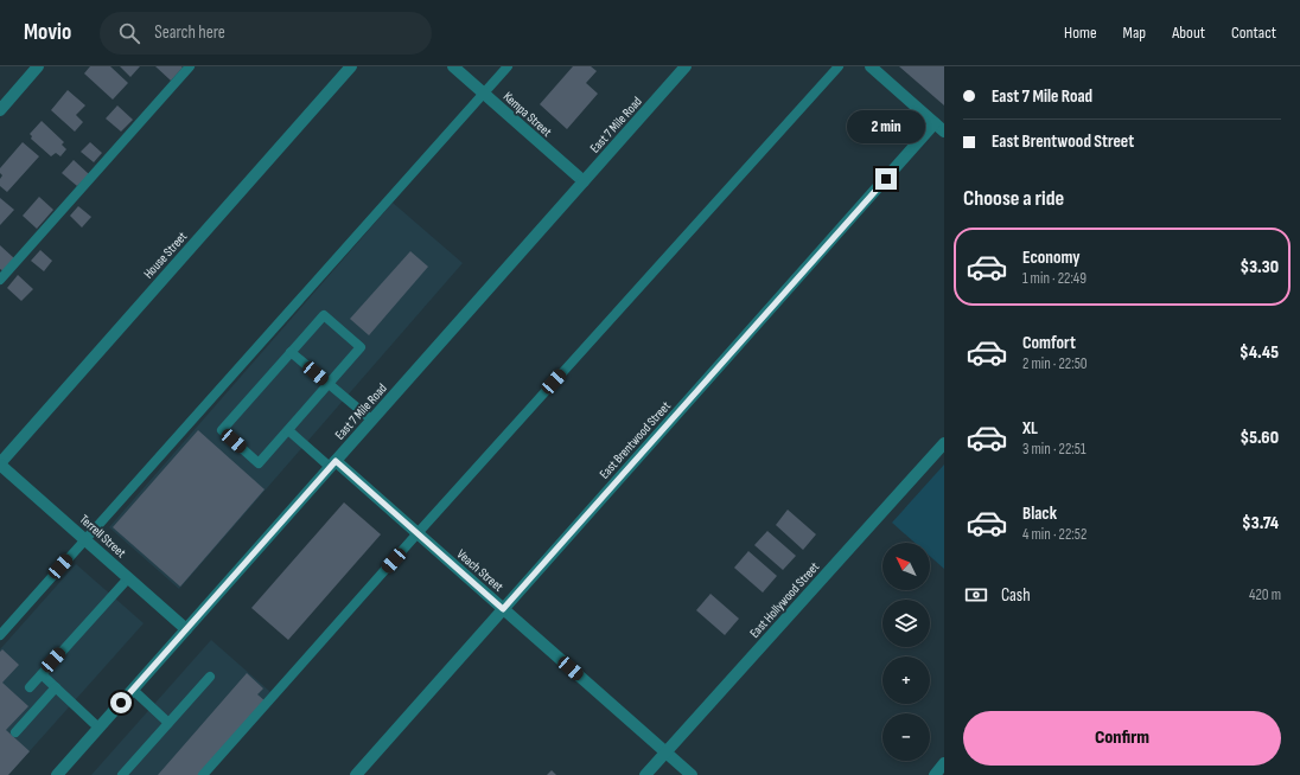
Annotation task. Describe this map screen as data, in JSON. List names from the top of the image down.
{
  "streets": {
    "street": [
      "Kempa Street",
      "East 7 Mile Road",
      "House Street",
      "East Brentwood Street",
      "Terrell Street",
      "Veach Street",
      "East Hollywood Street"
    ]
  },
  "crossings": [
    ["Kempa Street", "East 7 Mile Road"],
    ["East 7 Mile Road", "Terrell Street"],
    ["East 7 Mile Road", "Veach Street"],
    ["House Street", "Terrell Street"],
    ["East Brentwood Street", "Veach Street"],
    ["Veach Street", "East Hollywood Street"]
  ],
  "north": "top left",
  "page": {
    "header": "Movio",
    "search": "Search here",
    "nav": [
      "Home",
      "Map",
      "About",
      "Contact"
    ],
    "banner": ["East 7 Mile Road", "East Brentwood Street"],
    "bubble": "2 min",
    "heading": "Choose a ride",
    "list": [
      {
        "name": "Economy",
        "note": "1 min · 22:49",
        "value": "$3.30"
      },
      {
        "name": "Comfort",
        "note": "2 min · 22:50",
        "value": "$4.45"
      },
      {
        "name": "XL",
        "note": "3 min · 22:51",
        "value": "$5.60"
      },
      {
        "name": "Black",
        "note": "4 min · 22:52",
        "value": "$3.74"
      }
    ],
    "map_buttons": ["+", "−"],
    "pay": ["Cash", "420 m"],
    "buttons": "Confirm"
  }
}
